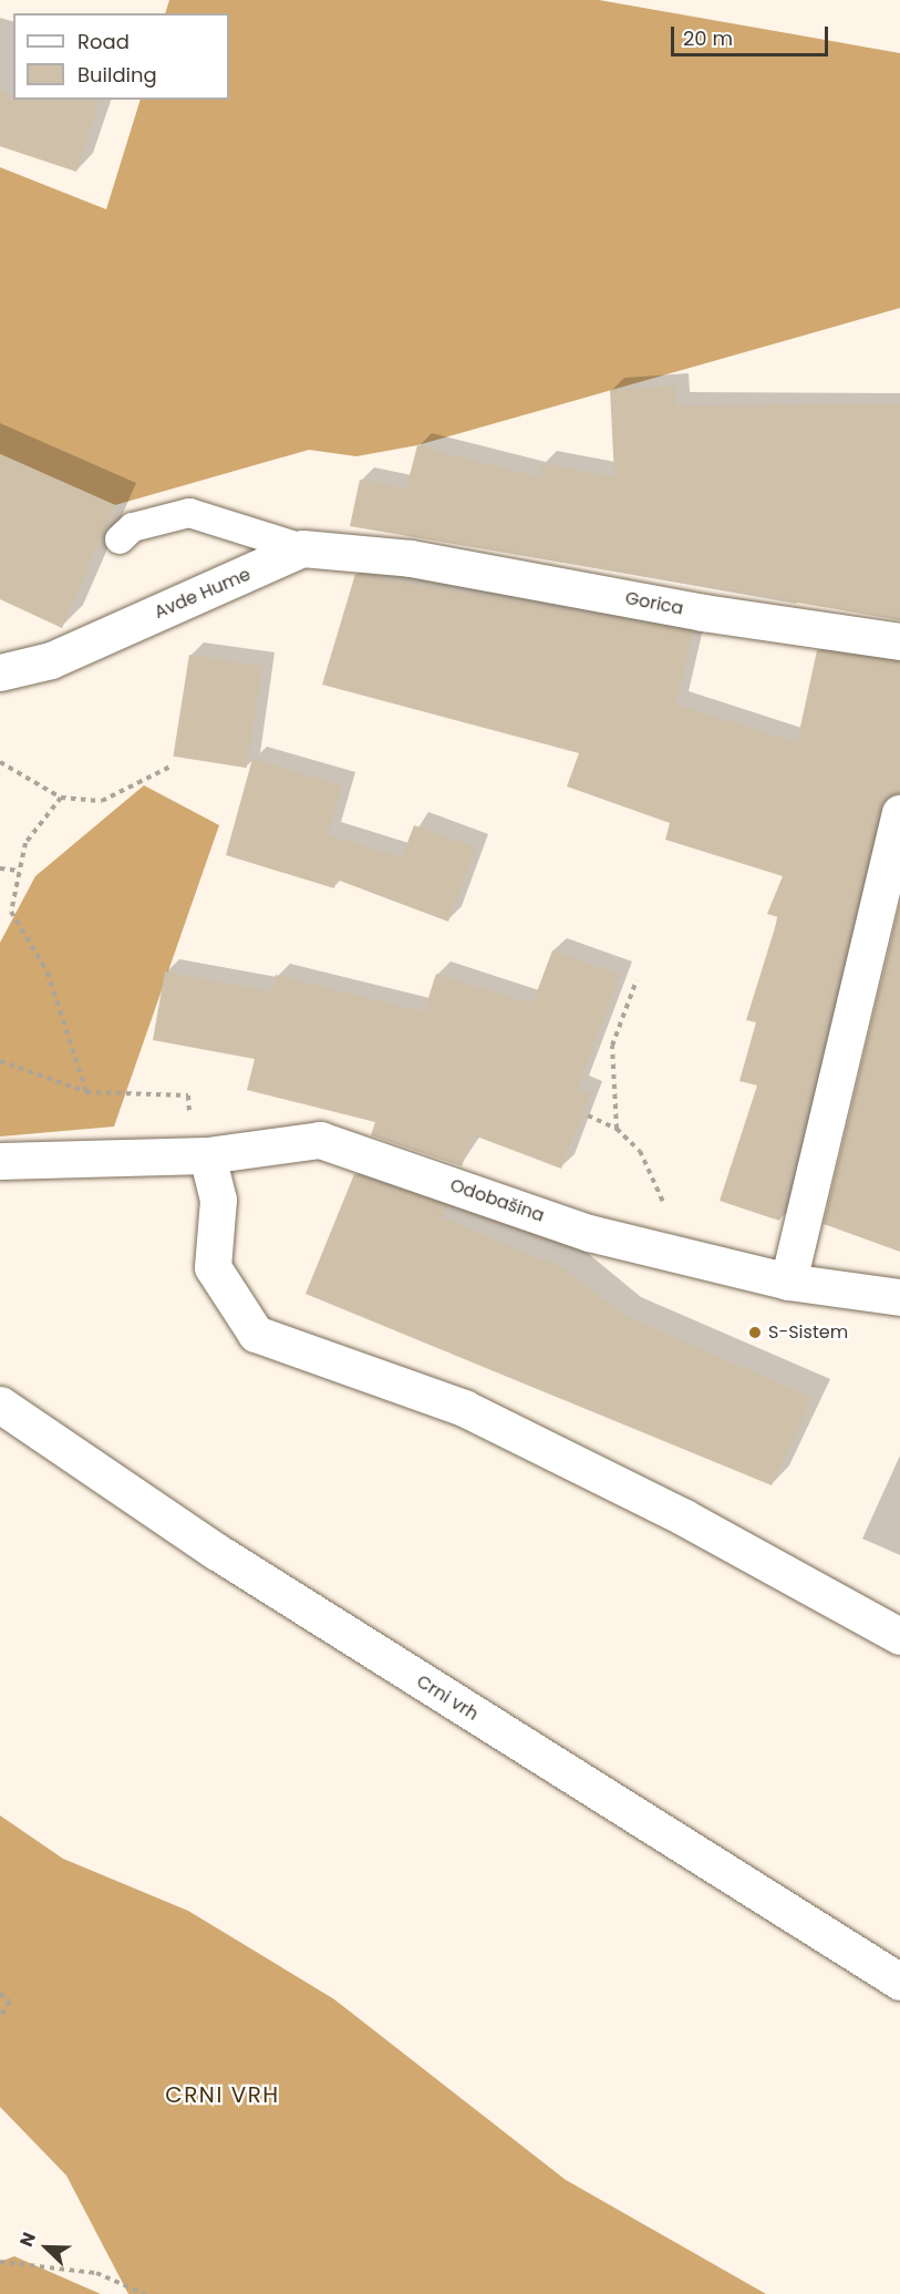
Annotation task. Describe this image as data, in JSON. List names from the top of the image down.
{
  "streets": {
    "street": [
      "Avde Hume",
      "Gorica",
      "Odobašina",
      "Crni vrh"
    ]
  },
  "crossings": [
    ["Avde Hume", "Gorica"]
  ],
  "districts": ["CRNI VRH"],
  "places": ["S-Sistem"],
  "legend": ["Road", "Building"],
  "scale_bar": "20 m",
  "north": "top left"
}
